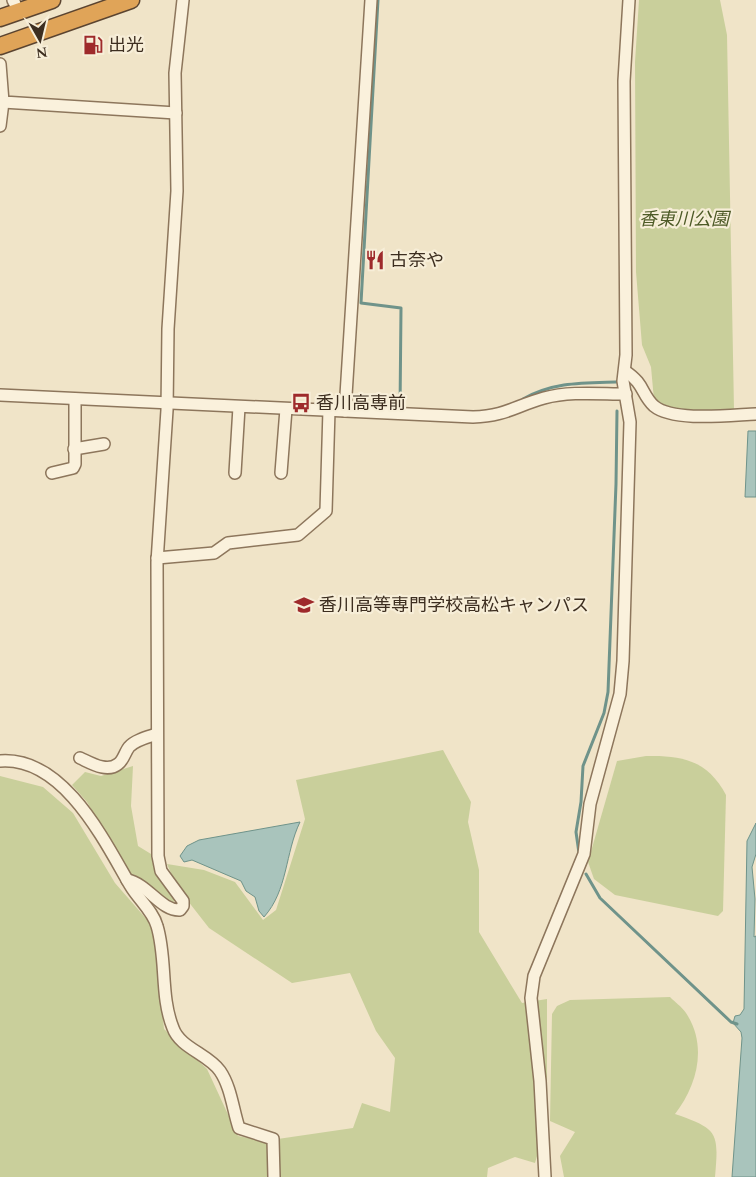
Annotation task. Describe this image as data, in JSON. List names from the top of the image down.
{
  "parks": ["香東川公園"],
  "places": {
    "fuel station": ["出光"],
    "restaurant": ["古奈や"],
    "bus stop": ["香川高専前"],
    "school or university": ["香川高等専門学校高松キャンパス"]
  },
  "north": "bottom"
}
